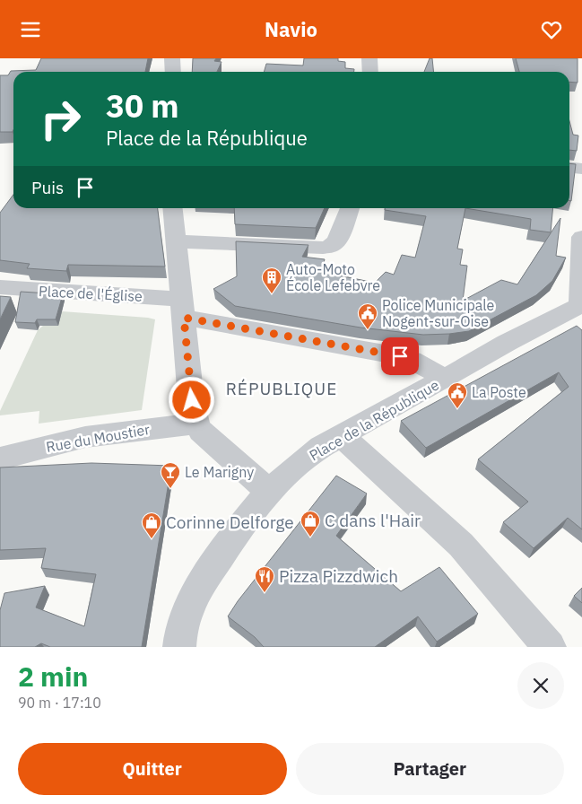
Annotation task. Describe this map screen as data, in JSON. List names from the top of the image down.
{
  "streets": {
    "street": ["Place de l'Église", "Place de la République", "Rue du Moustier"]
  },
  "crossings": [
    ["Place de l'Église", "Place de la République"]
  ],
  "districts": ["RÉPUBLIQUE"],
  "places": {
    "building": ["Auto-Moto École Lefebvre"],
    "public building": ["Police Municipale Nogent-sur-Oise", "La Poste"],
    "bar": ["Le Marigny"],
    "shop": ["C dans l'Hair", "Corinne Delforge"],
    "restaurant": ["Pizza Pizzdwich"]
  },
  "page": {
    "header": "Navio",
    "turn": ["30 m", "Place de la République"],
    "then": "Puis",
    "heading": ["2 min", "90 m · 17:10"],
    "buttons": ["Quitter", "Partager"]
  }
}
